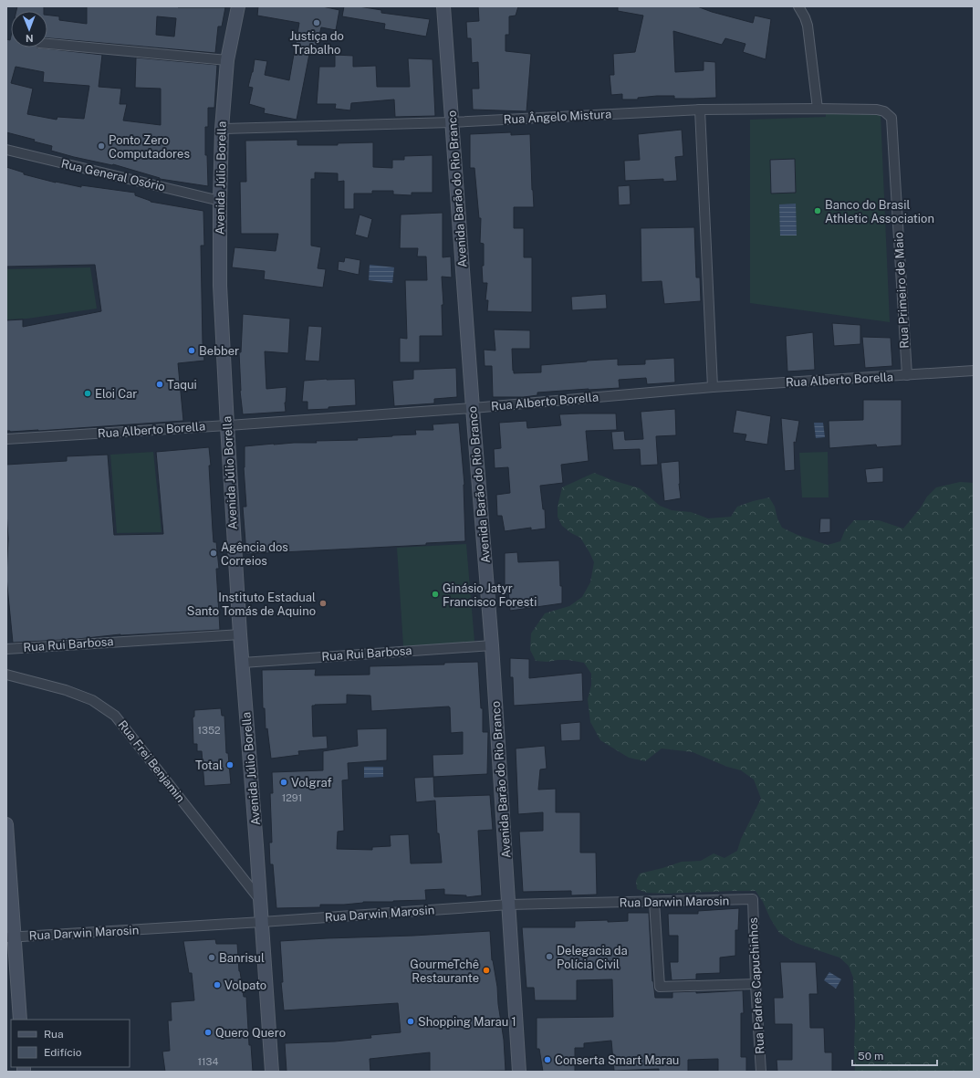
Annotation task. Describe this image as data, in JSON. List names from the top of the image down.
{
  "streets": {
    "main road": ["Avenida Júlio Borella", "Avenida Barão do Rio Branco"],
    "street": [
      "Rua Ângelo Mistura",
      "Rua General Osório",
      "Rua Primeiro de Maio",
      "Rua Alberto Borella",
      "Rua Rui Barbosa",
      "Rua Frei Benjamin",
      "Rua Darwin Marosin",
      "Rua Padres Capuchinhos"
    ]
  },
  "crossings": [
    ["Rua Ângelo Mistura", "Avenida Júlio Borella"],
    ["Rua Ângelo Mistura", "Avenida Barão do Rio Branco"],
    ["Rua Ângelo Mistura", "Rua Primeiro de Maio"],
    ["Rua General Osório", "Avenida Júlio Borella"],
    ["Avenida Júlio Borella", "Rua Alberto Borella"],
    ["Avenida Júlio Borella", "Rua Rui Barbosa"],
    ["Avenida Júlio Borella", "Rua Frei Benjamin"],
    ["Avenida Júlio Borella", "Rua Darwin Marosin"],
    ["Avenida Barão do Rio Branco", "Rua Alberto Borella"],
    ["Avenida Barão do Rio Branco", "Rua Rui Barbosa"],
    ["Avenida Barão do Rio Branco", "Rua Darwin Marosin"],
    ["Rua Primeiro de Maio", "Rua Alberto Borella"],
    ["Rua Darwin Marosin", "Rua Padres Capuchinhos"]
  ],
  "places": [
    "Justiça do Trabalho",
    "Ponto Zero Computadores",
    "Banco do Brasil Athletic Association",
    "Bebber",
    "Taqui",
    "Eloi Car",
    "Agência dos Correios",
    "Ginásio Jatyr Francisco Foresti",
    "Instituto Estadual Santo Tomás de Aquino",
    "Total",
    "Volgraf",
    "Delegacia da Polícia Civil",
    "Banrisul",
    "GourmeTchê Restaurante",
    "Volpato",
    "Shopping Marau 1",
    "Quero Quero",
    "Conserta Smart Marau"
  ],
  "house_numbers": ["1352", "1291", "1134"],
  "legend": ["Rua", "Edifício"],
  "scale_bar": "50 m",
  "north": "bottom"
}
